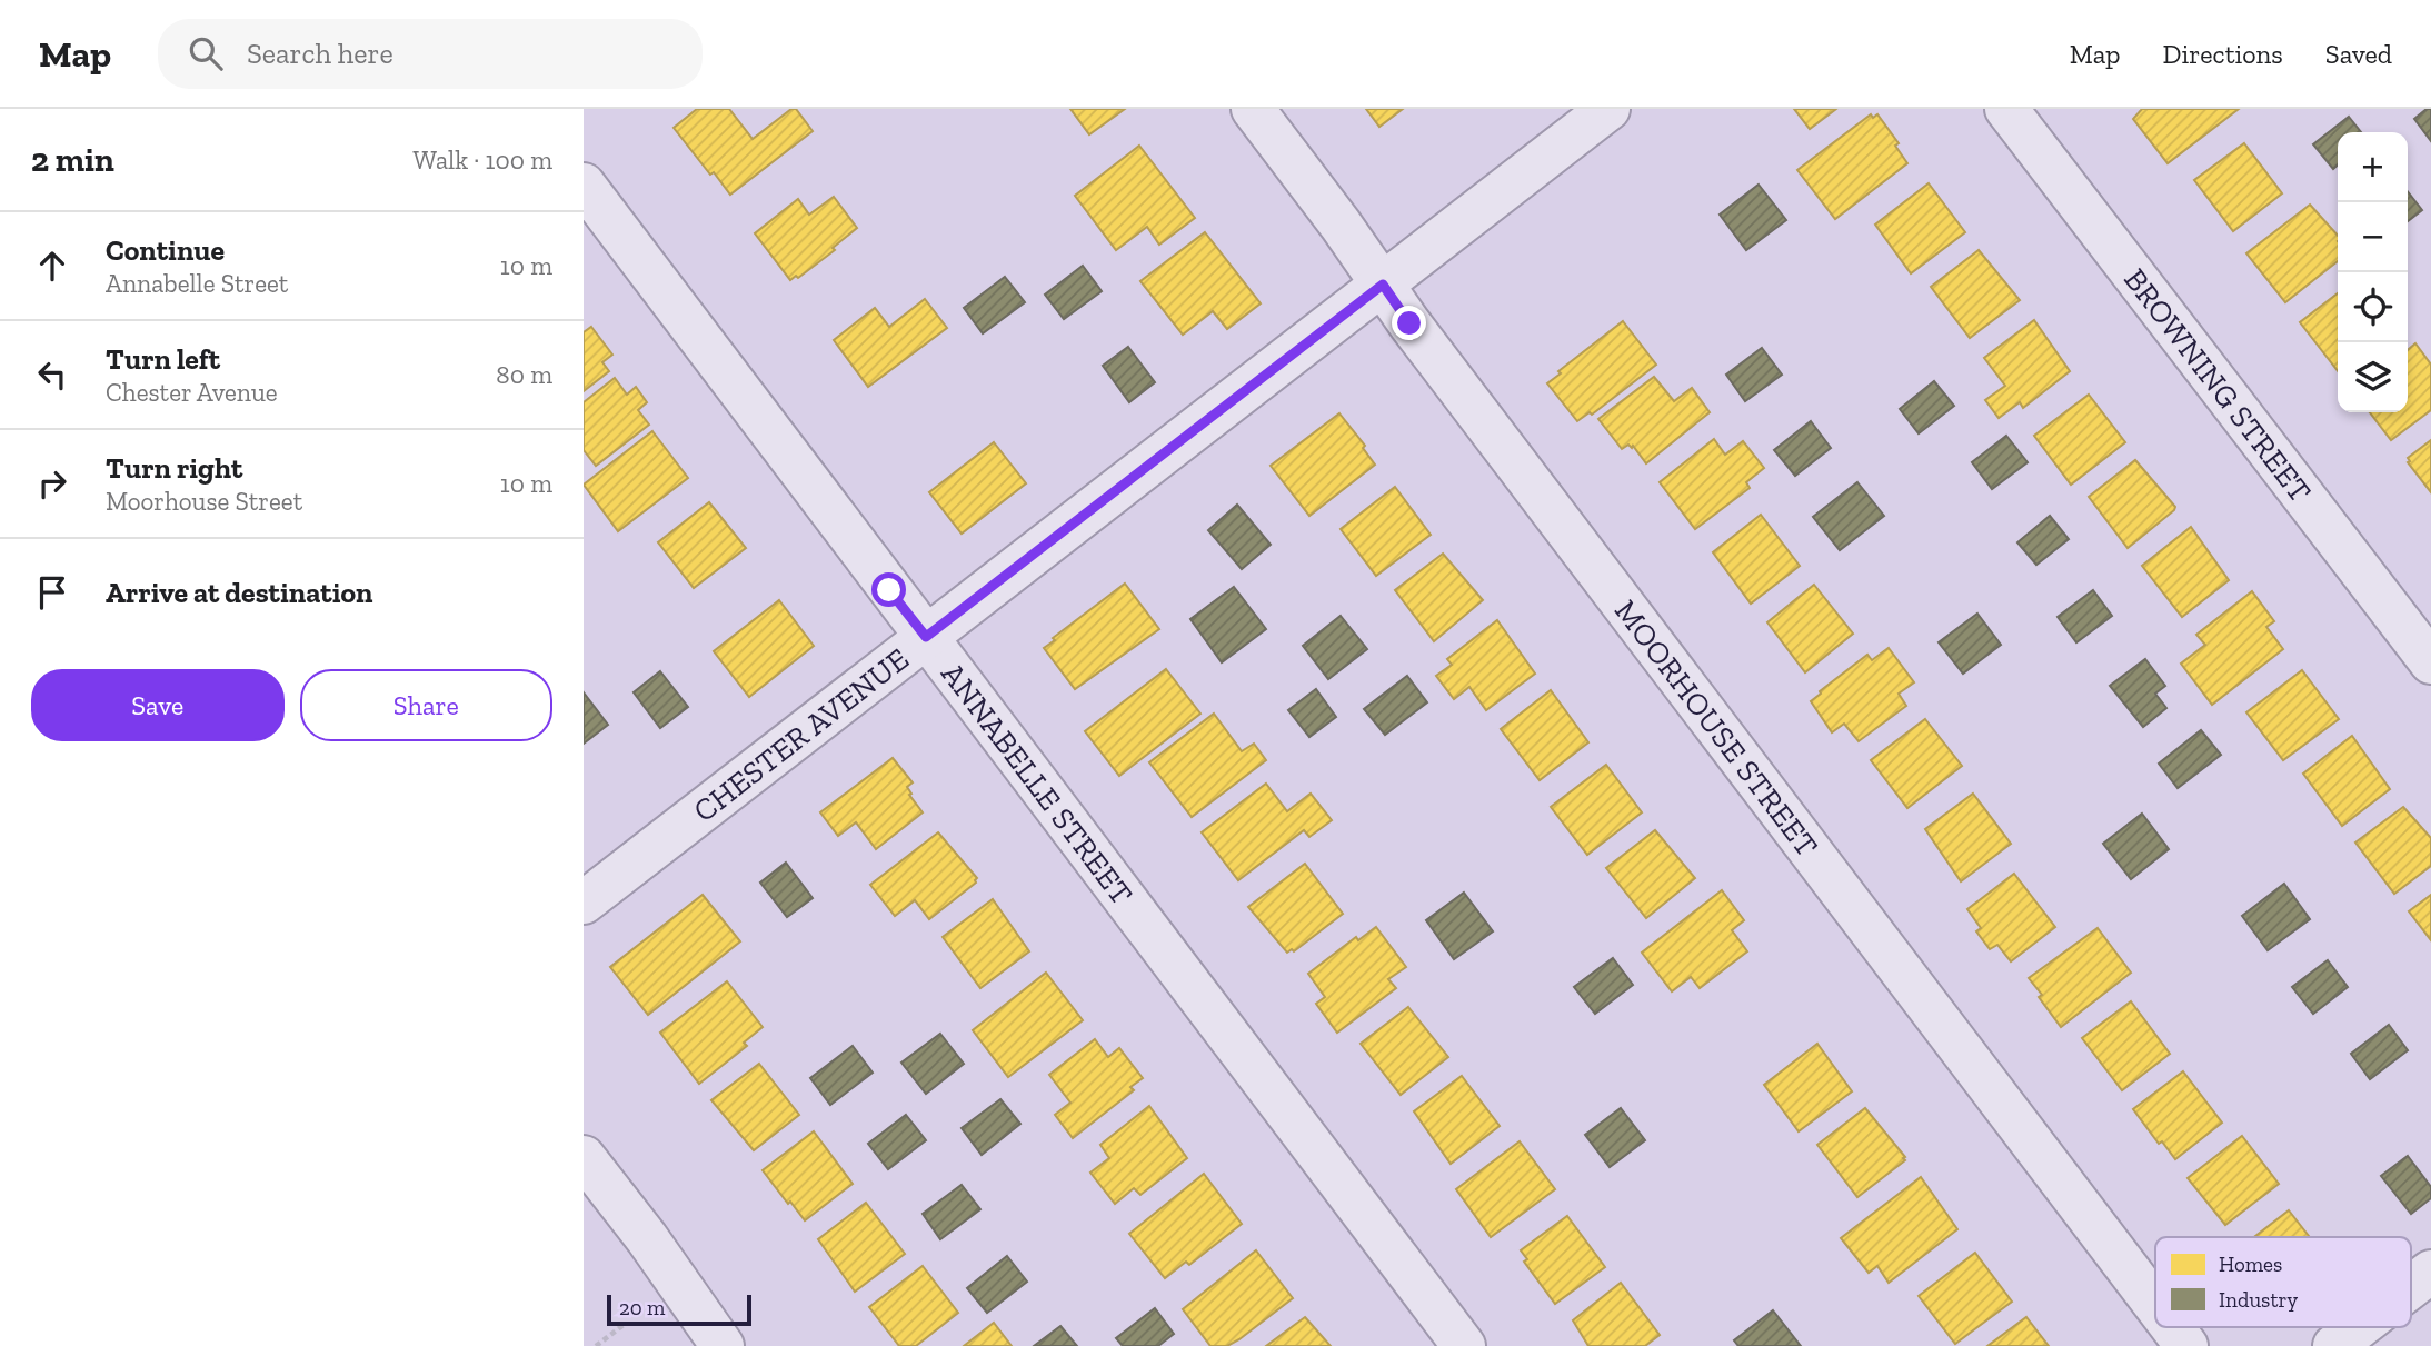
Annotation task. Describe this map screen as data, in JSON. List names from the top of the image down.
{
  "streets": {
    "street": [
      "BROWNING STREET",
      "MOORHOUSE STREET",
      "CHESTER AVENUE",
      "ANNABELLE STREET"
    ]
  },
  "crossings": [
    ["MOORHOUSE STREET", "CHESTER AVENUE"],
    ["CHESTER AVENUE", "ANNABELLE STREET"]
  ],
  "legend": ["Homes", "Industry"],
  "scale_bar": "20 m",
  "page": {
    "header": "Map",
    "search": "Search here",
    "nav": ["Map", "Directions", "Saved"],
    "heading": ["2 min", "Walk · 100 m"],
    "map_buttons": ["+", "−"],
    "list": [
      ["Continue", "Annabelle Street", "10 m"],
      ["Turn left", "Chester Avenue", "80 m"],
      ["Turn right", "Moorhouse Street", "10 m"],
      "Arrive at destination"
    ],
    "buttons": ["Save", "Share"],
    "scale": "20 m"
  }
}
